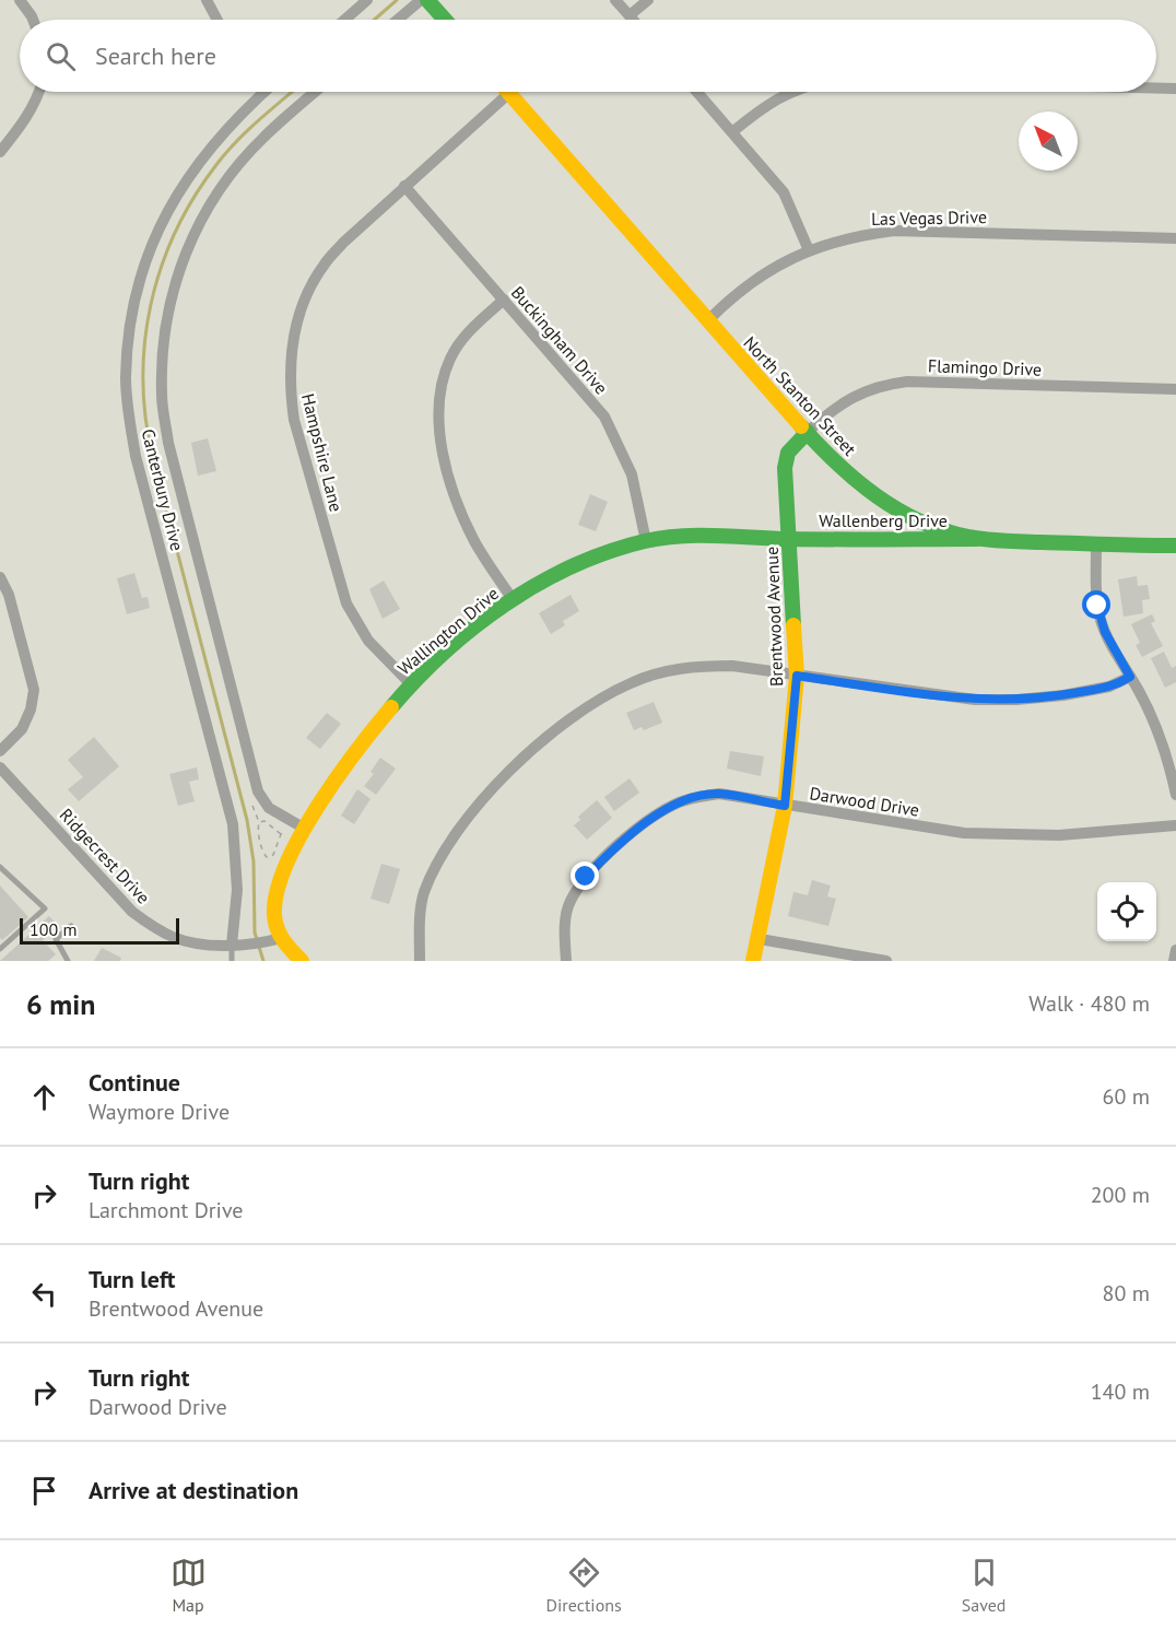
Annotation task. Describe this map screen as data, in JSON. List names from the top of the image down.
{
  "streets": {
    "street": [
      "Las Vegas Drive",
      "Buckingham Drive",
      "Flamingo Drive",
      "North Stanton Street",
      "Hampshire Lane",
      "Canterbury Drive",
      "Wallenberg Drive",
      "Brentwood Avenue",
      "Wallington Drive",
      "Darwood Drive",
      "Ridgecrest Drive"
    ]
  },
  "crossings": [
    ["Las Vegas Drive", "North Stanton Street"],
    ["Buckingham Drive", "Hampshire Lane"],
    ["Buckingham Drive", "Wallington Drive"],
    ["Flamingo Drive", "North Stanton Street"],
    ["Flamingo Drive", "Brentwood Avenue"],
    ["North Stanton Street", "Hampshire Lane"],
    ["North Stanton Street", "Wallenberg Drive"],
    ["North Stanton Street", "Brentwood Avenue"],
    ["Hampshire Lane", "Wallington Drive"],
    ["Canterbury Drive", "Wallington Drive"],
    ["Canterbury Drive", "Ridgecrest Drive"],
    ["Wallenberg Drive", "Brentwood Avenue"],
    ["Wallenberg Drive", "Wallington Drive"],
    ["Brentwood Avenue", "Wallington Drive"],
    ["Brentwood Avenue", "Darwood Drive"],
    ["Wallington Drive", "Ridgecrest Drive"]
  ],
  "scale_bar": "100 m",
  "north": "top left",
  "page": {
    "search": "Search here",
    "scale": "100 m",
    "heading": ["6 min", "Walk · 480 m"],
    "list": [
      ["Continue", "Waymore Drive", "60 m"],
      ["Turn right", "Larchmont Drive", "200 m"],
      ["Turn left", "Brentwood Avenue", "80 m"],
      ["Turn right", "Darwood Drive", "140 m"],
      "Arrive at destination"
    ],
    "nav": ["Map", "Directions", "Saved"]
  }
}
